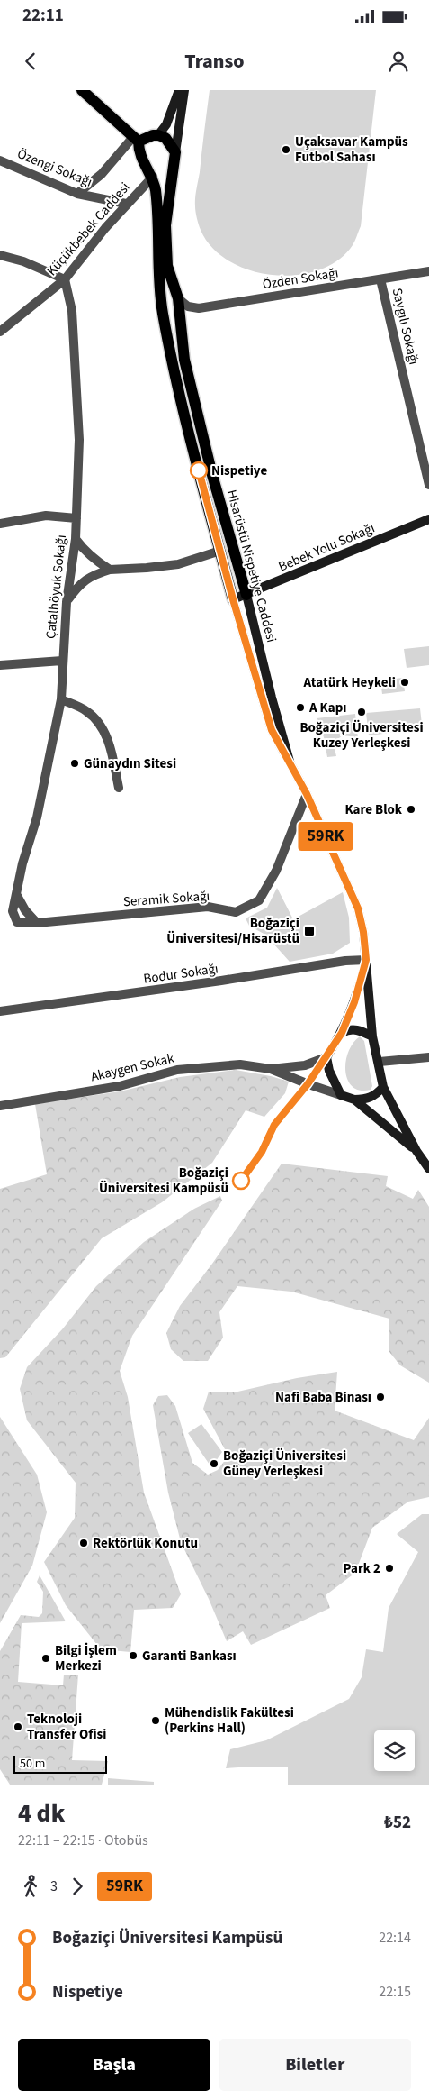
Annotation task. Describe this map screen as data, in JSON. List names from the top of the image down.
{
  "streets": {
    "main road": ["Bebek Yolu Sokağı", "Hisarüstü Nispetiye Caddesi"],
    "street": [
      "Özengi Sokağı",
      "Küçükbebek Caddesi",
      "Özden Sokağı",
      "Saygılı Sokağı",
      "Çatalhöyuk Sokağı",
      "Seramik Sokağı",
      "Bodur Sokağı",
      "Akaygen Sokak"
    ]
  },
  "crossings": [
    ["Özengi Sokağı", "Küçükbebek Caddesi"],
    ["Küçükbebek Caddesi", "Hisarüstü Nispetiye Caddesi"],
    ["Küçükbebek Caddesi", "Çatalhöyuk Sokağı"],
    ["Özden Sokağı", "Saygılı Sokağı"],
    ["Özden Sokağı", "Hisarüstü Nispetiye Caddesi"],
    ["Bebek Yolu Sokağı", "Hisarüstü Nispetiye Caddesi"],
    ["Hisarüstü Nispetiye Caddesi", "Seramik Sokağı"],
    ["Hisarüstü Nispetiye Caddesi", "Bodur Sokağı"],
    ["Çatalhöyuk Sokağı", "Seramik Sokağı"]
  ],
  "places": {
    "other": [
      "Uçaksavar Kampüs Futbol Sahası",
      "Nispetiye",
      "Atatürk Heykeli",
      "A Kapı",
      "Boğaziçi Üniversitesi Kuzey Yerleşkesi",
      "Günaydın Sitesi",
      "Kare Blok",
      "Boğaziçi Üniversitesi Kampüsü",
      "Nafi Baba Binası",
      "Boğaziçi Üniversitesi Güney Yerleşkesi",
      "Rektörlük Konutu",
      "Park 2",
      "Garanti Bankası",
      "Bilgi İşlem Merkezi",
      "Mühendislik Fakültesi (Perkins Hall)",
      "Teknoloji Transfer Ofisi"
    ],
    "transit": ["Boğaziçi Üniversitesi/Hisarüstü"]
  },
  "lines": ["bus line 59RK"],
  "scale_bar": "50 m",
  "page": {
    "status": "22:11",
    "header": "Transo",
    "on_map": "59RK",
    "scale": "50 m",
    "heading": ["4 dk", "22:11 – 22:15 · Otobüs", "₺52"],
    "legs": ["3", "59RK"],
    "list": [
      {
        "name": "Boğaziçi Üniversitesi Kampüsü",
        "value": "22:14"
      },
      {
        "name": "Nispetiye",
        "value": "22:15"
      }
    ],
    "buttons": ["Başla", "Biletler"]
  }
}
